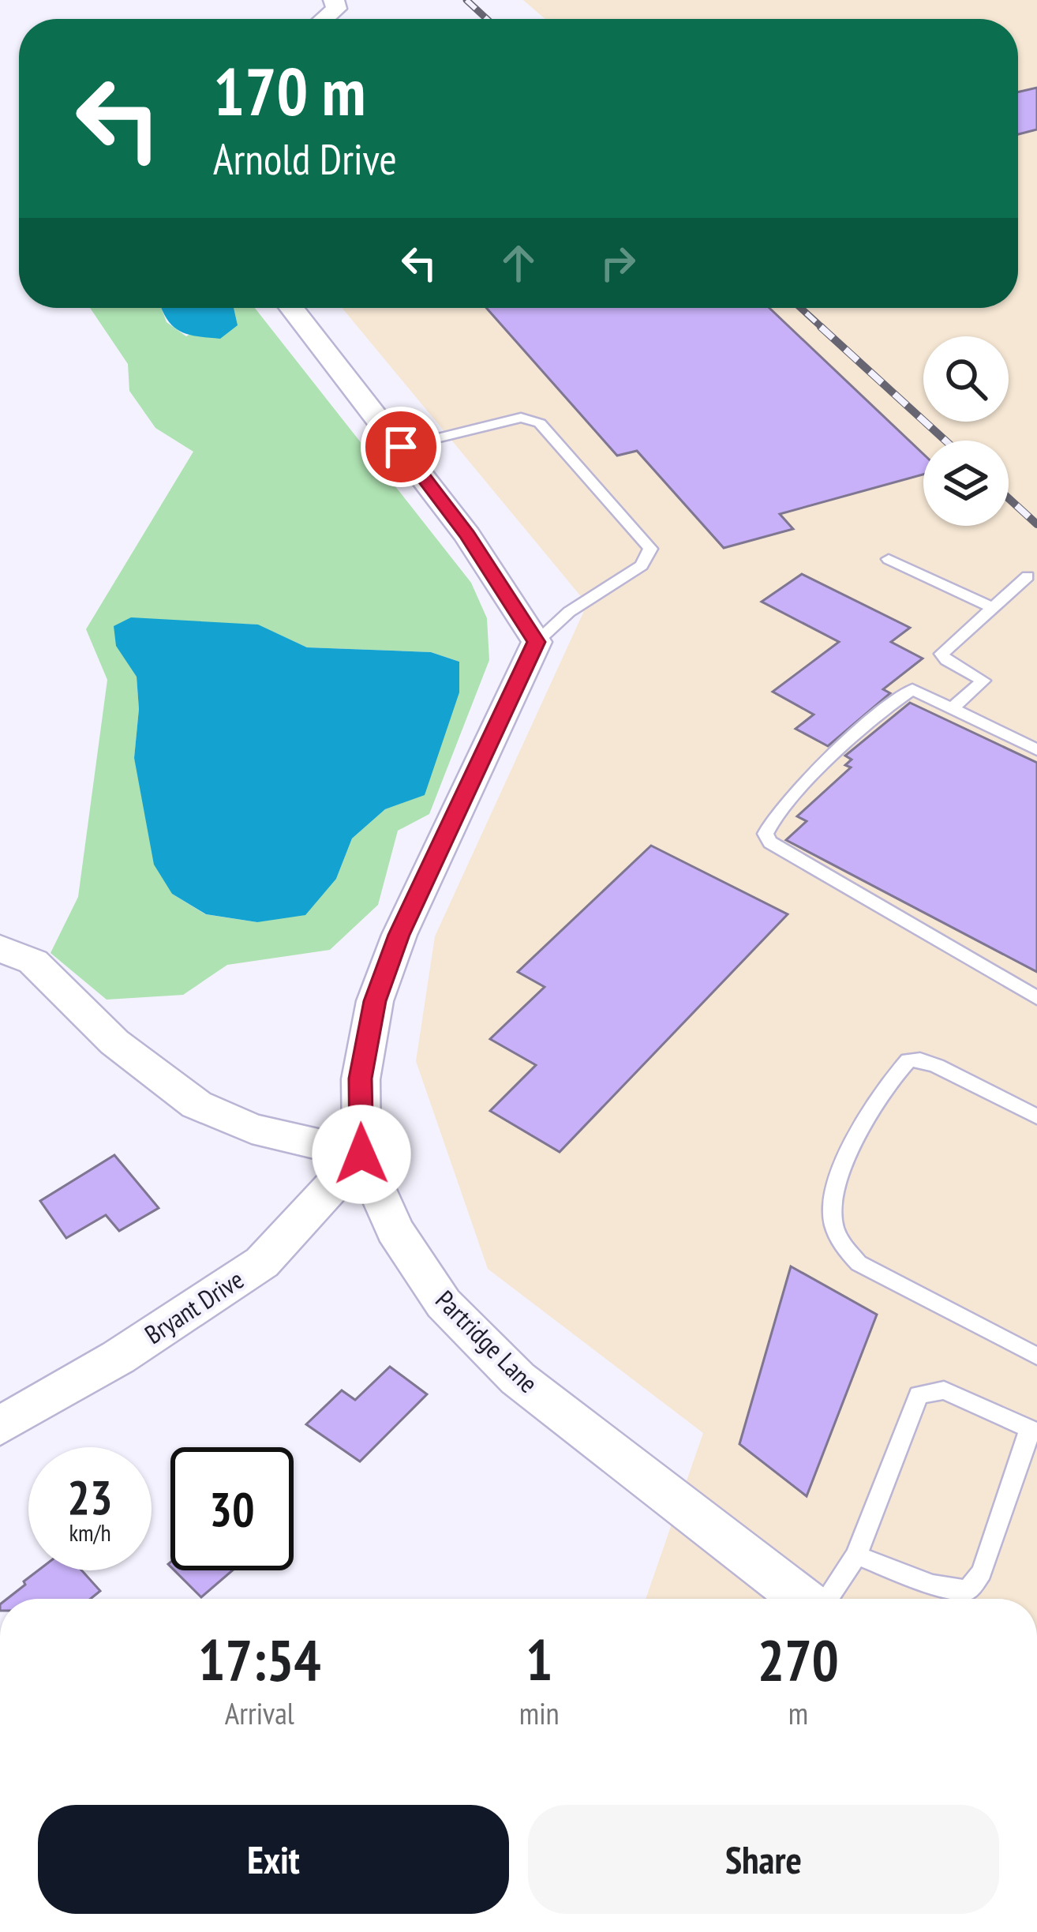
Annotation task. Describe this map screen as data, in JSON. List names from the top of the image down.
{
  "streets": {
    "street": ["Bryant Drive", "Partridge Lane"]
  },
  "crossings": [
    ["Bryant Drive", "Partridge Lane"]
  ],
  "page": {
    "turn": ["170 m", "Arnold Drive"],
    "speed": "23 km/h",
    "limit": "30",
    "eta": [
      "17:54",
      "Arrival",
      "1",
      "min",
      "270",
      "m"
    ],
    "buttons": ["Exit", "Share"]
  }
}
